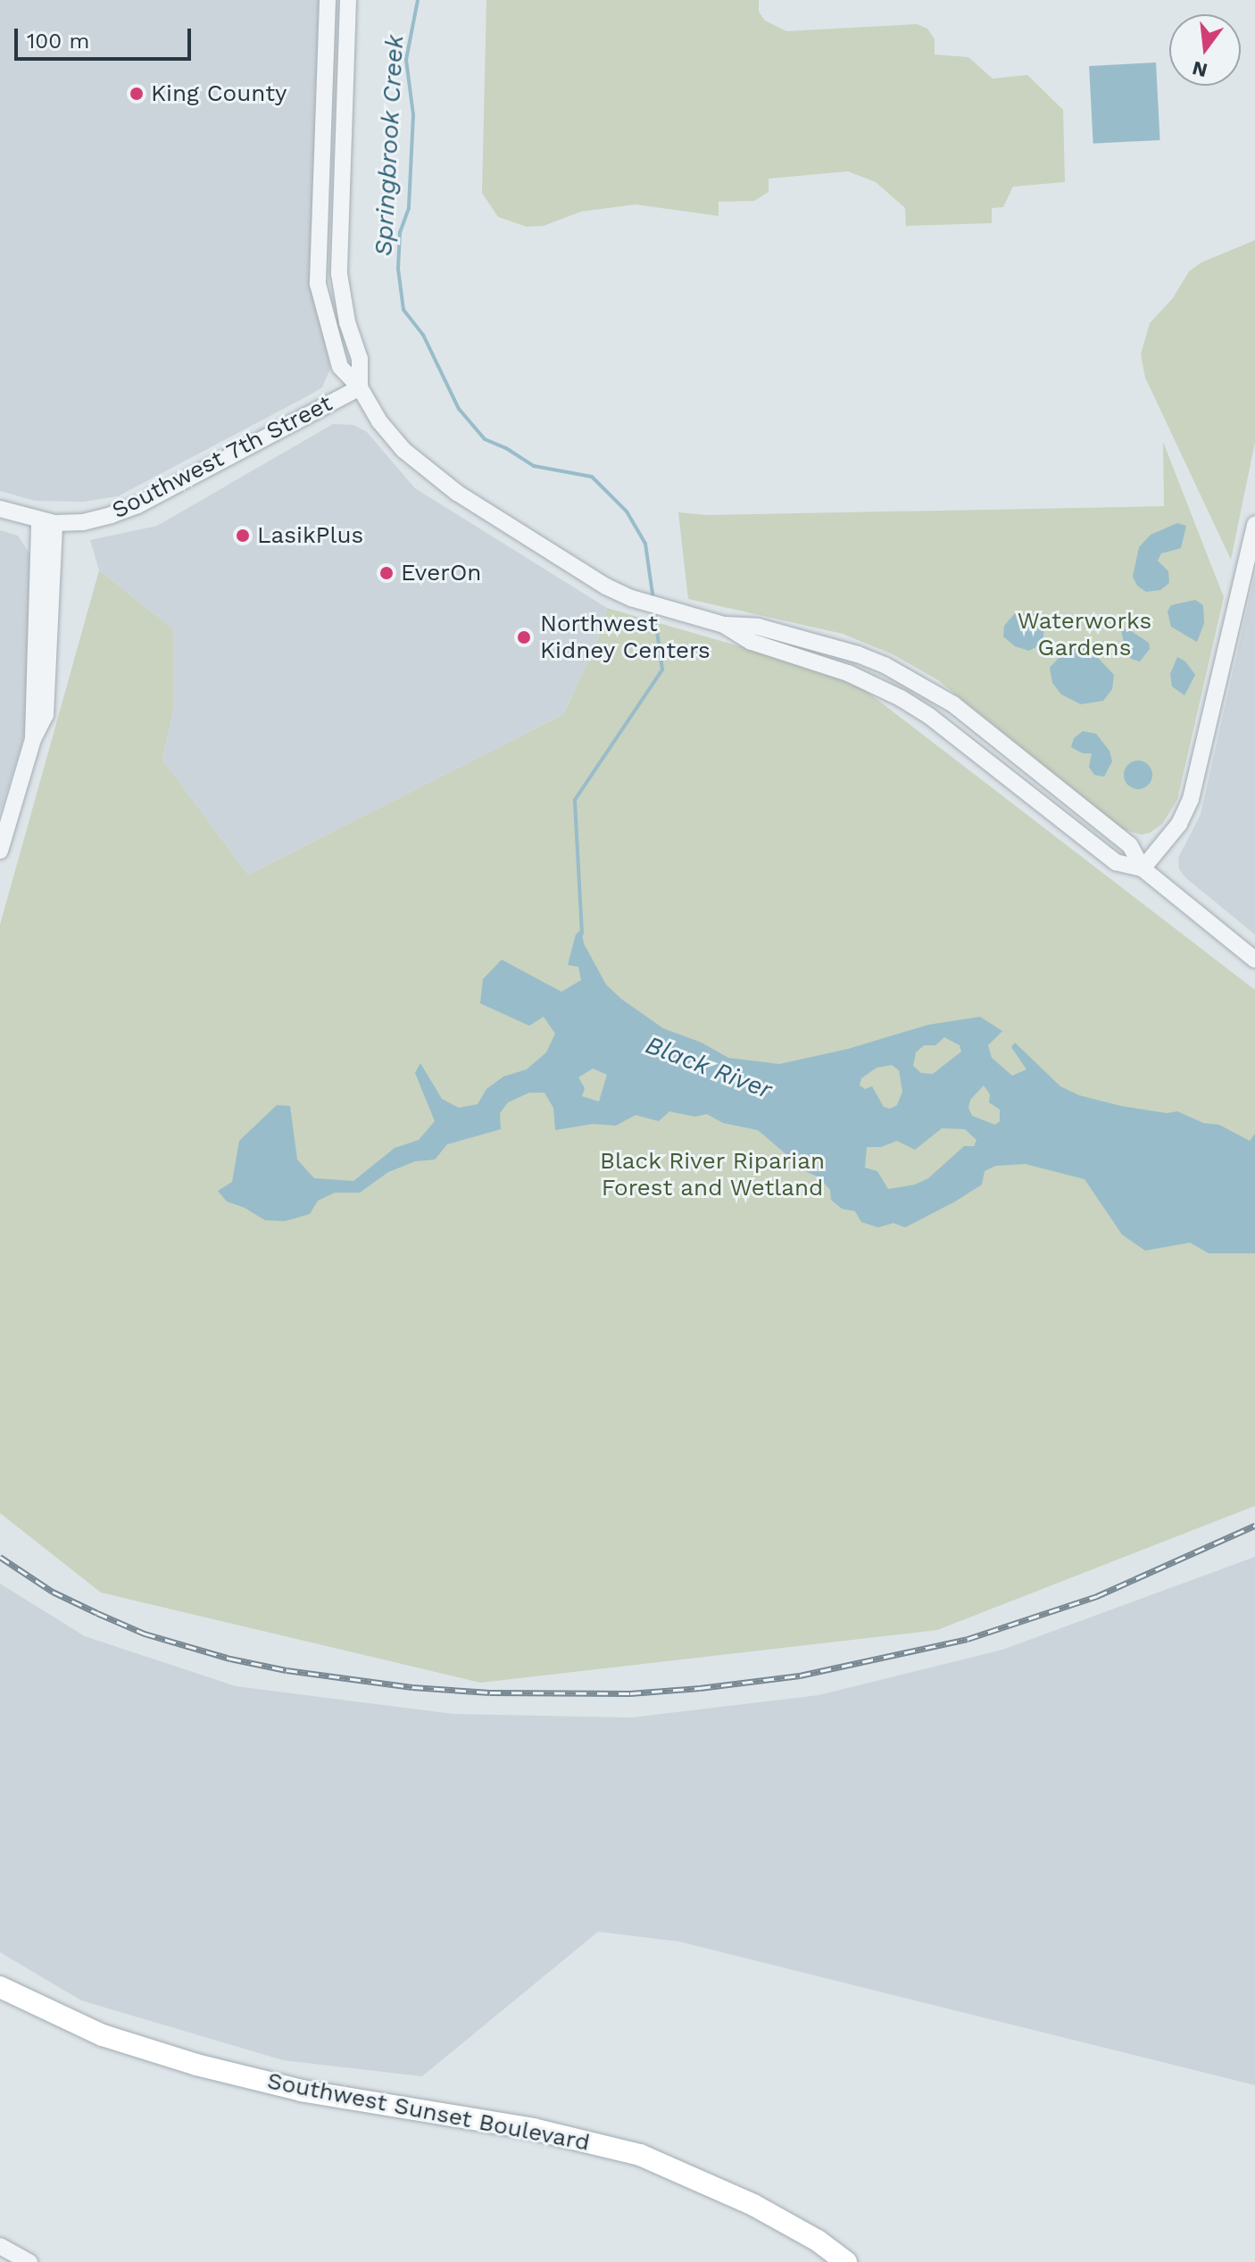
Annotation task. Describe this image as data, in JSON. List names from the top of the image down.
{
  "streets": {
    "main road": ["Southwest Sunset Boulevard"],
    "street": ["Southwest 7th Street"]
  },
  "water": ["Springbrook Creek", "Black River"],
  "parks": ["Waterworks Gardens", "Black River Riparian Forest and Wetland"],
  "places": [
    "King County",
    "LasikPlus",
    "EverOn",
    "Northwest Kidney Centers"
  ],
  "scale_bar": "100 m",
  "north": "bottom"
}
